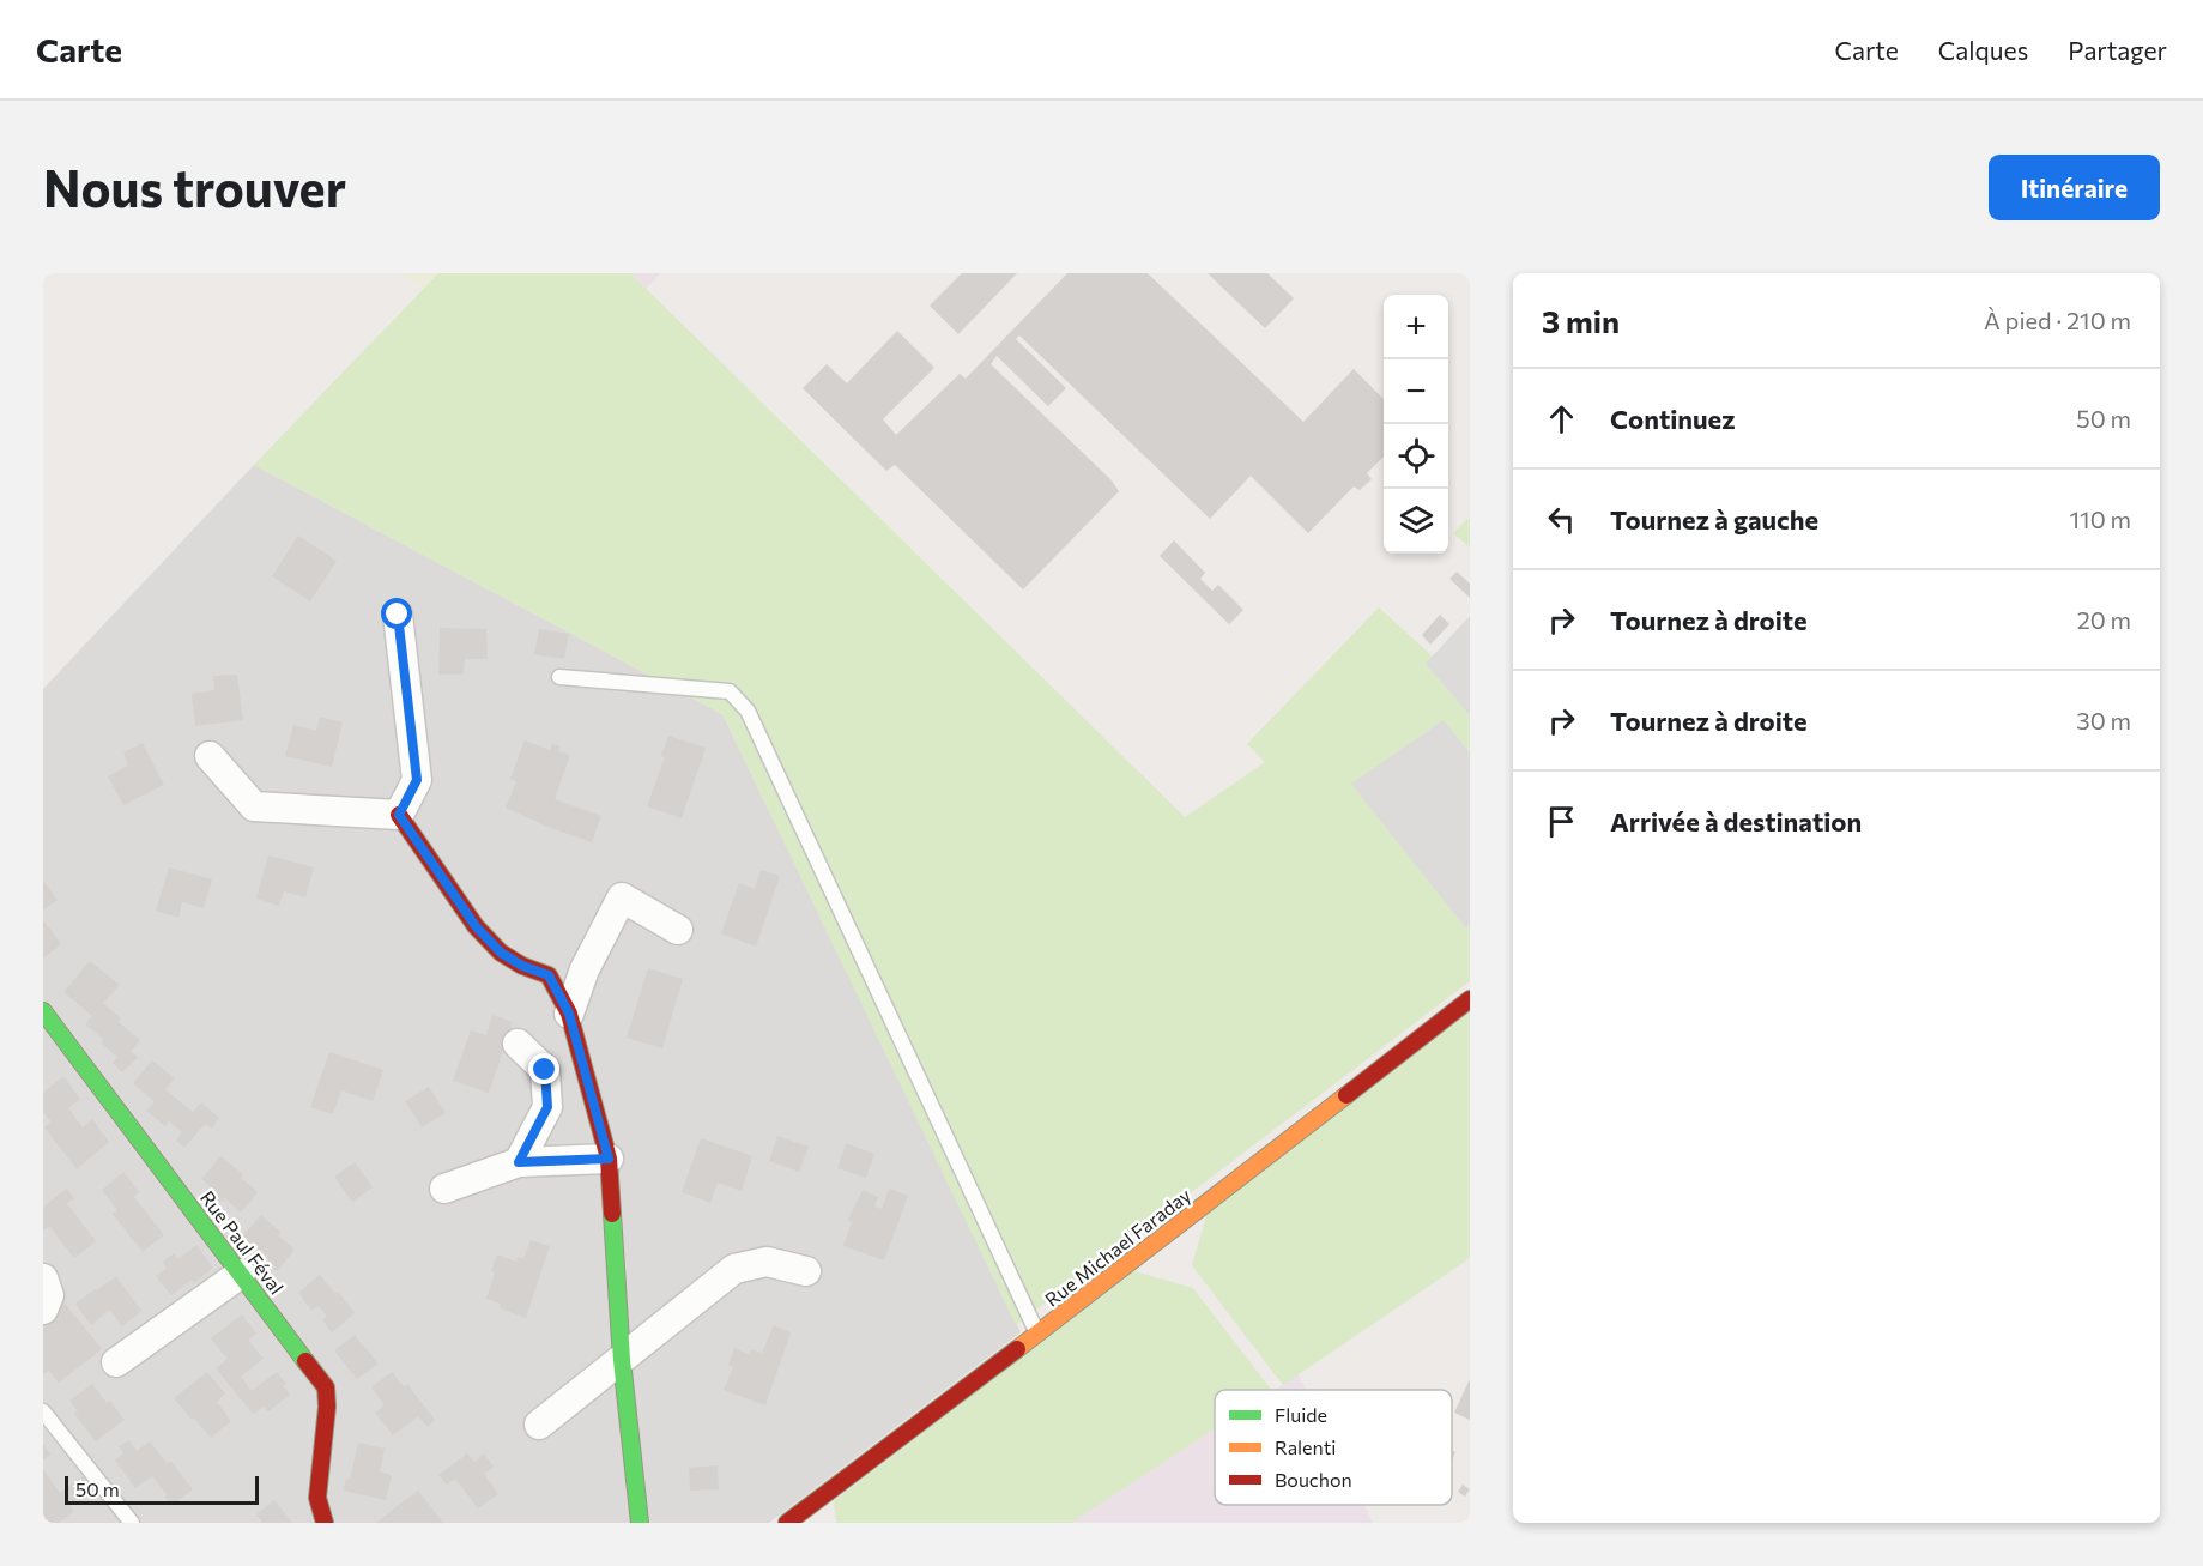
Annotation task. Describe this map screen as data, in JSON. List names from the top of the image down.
{
  "streets": {
    "street": ["Rue Paul Féval", "Rue Michael Faraday"]
  },
  "legend": ["Fluide", "Ralenti", "Bouchon"],
  "scale_bar": "50 m",
  "page": {
    "header": "Carte",
    "nav": ["Carte", "Calques", "Partager"],
    "buttons": "Itinéraire",
    "title": "Nous trouver",
    "heading": ["3 min", "À pied · 210 m"],
    "map_buttons": ["+", "−"],
    "list": [
      ["Continuez", "50 m"],
      ["Tournez à gauche", "110 m"],
      ["Tournez à droite", "20 m"],
      ["Tournez à droite", "30 m"],
      "Arrivée à destination"
    ],
    "scale": "50 m"
  }
}
